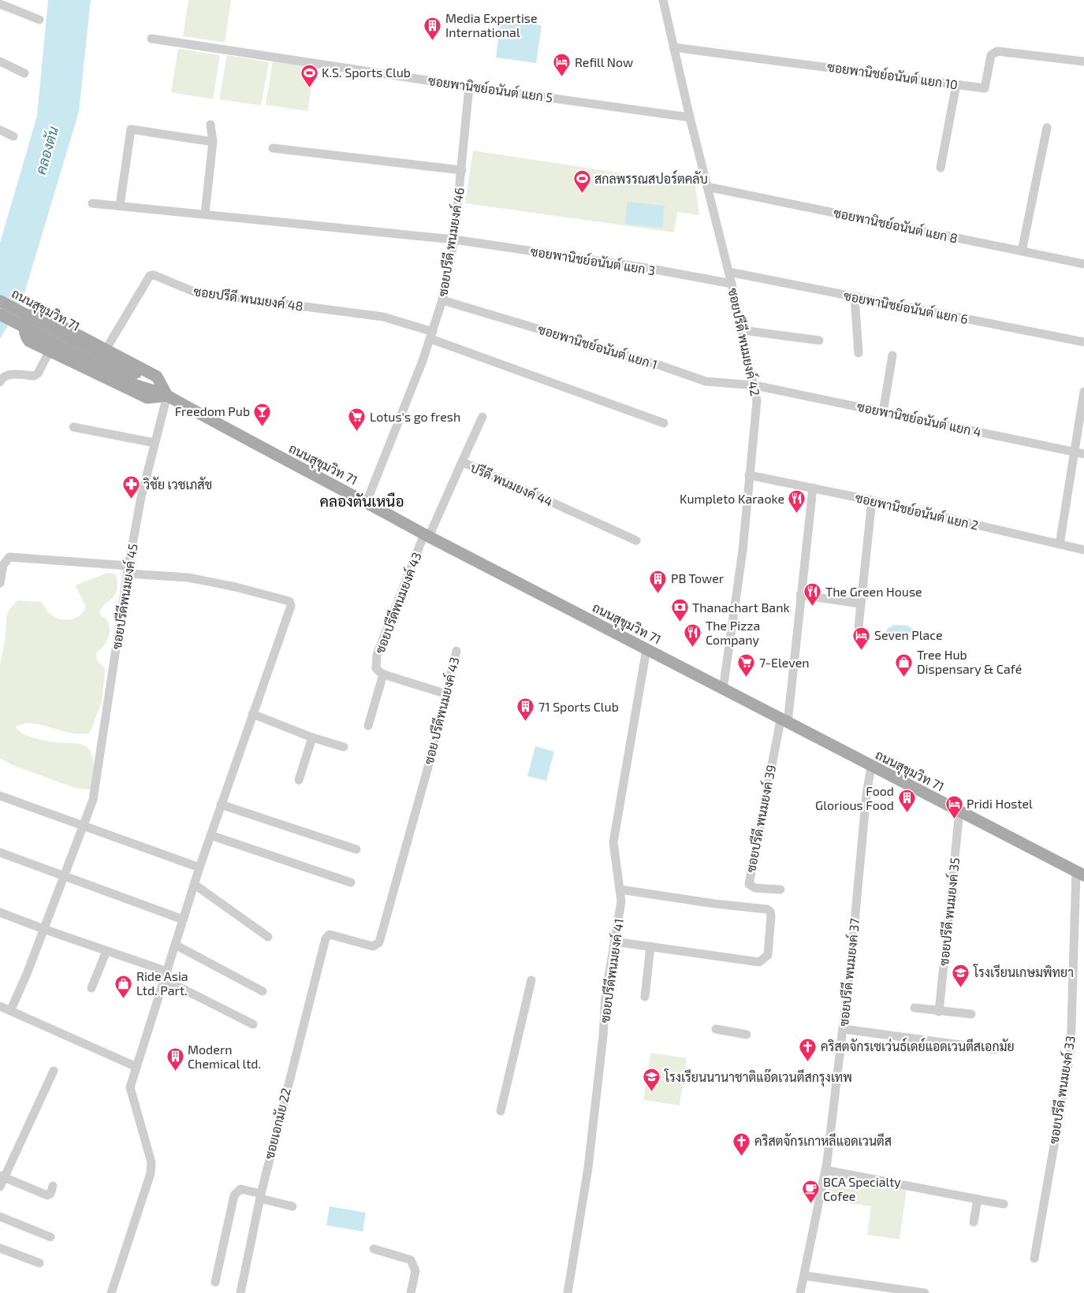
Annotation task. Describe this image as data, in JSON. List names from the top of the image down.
{
  "streets": {
    "main road": ["ถนนสุขุมวิท 71"],
    "street": [
      "ซอยพานิชย์อนันต์ แยก 10",
      "ซอยพานิชย์อนันต์ แยก 5",
      "ซอยพานิชย์อนันต์ แยก 8",
      "ซอยปรีดี พนมยงค์ 46",
      "ซอยพานิชย์อนันต์ แยก 3",
      "ซอยปรีดี พนมยงค์ 48",
      "ซอยพานิชย์อนันต์ แยก 6",
      "ซอยปรีดี พนมยงค์ 42",
      "ซอยพานิชย์อนันต์ แยก 1",
      "ซอยพานิชย์อนันต์ แยก 4",
      "ปรีดี พนมยงค์ 44",
      "ซอยพานิชย์อนันต์ แยก 2",
      "ซอยปรีดีพนมยงค์ 45",
      "ซอยปรีดีพนมยงค์ 43",
      "ซอย ปรีดีพนมยงค์ 43",
      "ซอยปรีดี พนมยงค์ 39",
      "ซอยปรีดี พนมยงค์ 35",
      "ซอยปรีดีพนมยงค์ 41",
      "ซอยปรีดี พนมยงค์ 37",
      "ซอยปรีดี พนมยงค์ 33",
      "ซอยเอกมัย 22"
    ]
  },
  "crossings": [
    ["ซอยพานิชย์อนันต์ แยก 10", "ซอยปรีดี พนมยงค์ 42"],
    ["ซอยพานิชย์อนันต์ แยก 5", "ซอยปรีดี พนมยงค์ 46"],
    ["ซอยพานิชย์อนันต์ แยก 5", "ซอยปรีดี พนมยงค์ 42"],
    ["ซอยพานิชย์อนันต์ แยก 8", "ซอยปรีดี พนมยงค์ 42"],
    ["ซอยปรีดี พนมยงค์ 46", "ซอยพานิชย์อนันต์ แยก 3"],
    ["ซอยปรีดี พนมยงค์ 46", "ซอยปรีดี พนมยงค์ 48"],
    ["ซอยปรีดี พนมยงค์ 46", "ถนนสุขุมวิท 71"],
    ["ซอยปรีดี พนมยงค์ 46", "ซอยพานิชย์อนันต์ แยก 1"],
    ["ซอยพานิชย์อนันต์ แยก 3", "ซอยปรีดี พนมยงค์ 42"],
    ["ซอยพานิชย์อนันต์ แยก 6", "ซอยปรีดี พนมยงค์ 42"],
    ["ถนนสุขุมวิท 71", "ซอยปรีดี พนมยงค์ 42"],
    ["ถนนสุขุมวิท 71", "ปรีดี พนมยงค์ 44"],
    ["ถนนสุขุมวิท 71", "ซอยปรีดีพนมยงค์ 45"],
    ["ถนนสุขุมวิท 71", "ซอยปรีดีพนมยงค์ 43"],
    ["ถนนสุขุมวิท 71", "ซอยปรีดี พนมยงค์ 39"],
    ["ถนนสุขุมวิท 71", "ซอยปรีดี พนมยงค์ 35"],
    ["ถนนสุขุมวิท 71", "ซอยปรีดีพนมยงค์ 41"],
    ["ถนนสุขุมวิท 71", "ซอยปรีดี พนมยงค์ 37"],
    ["ถนนสุขุมวิท 71", "ซอยปรีดี พนมยงค์ 33"],
    ["ซอยปรีดี พนมยงค์ 42", "ซอยพานิชย์อนันต์ แยก 1"],
    ["ซอยปรีดี พนมยงค์ 42", "ซอยพานิชย์อนันต์ แยก 4"],
    ["ซอยปรีดี พนมยงค์ 42", "ซอยพานิชย์อนันต์ แยก 2"],
    ["ซอยพานิชย์อนันต์ แยก 1", "ซอยพานิชย์อนันต์ แยก 4"],
    ["ปรีดี พนมยงค์ 44", "ซอยปรีดีพนมยงค์ 43"],
    ["ซอยปรีดีพนมยงค์ 43", "ซอย ปรีดีพนมยงค์ 43"],
    ["ซอย ปรีดีพนมยงค์ 43", "ซอยเอกมัย 22"]
  ],
  "districts": ["คลองตันเหนือ"],
  "water": ["คลองตัน"],
  "places": {
    "building": [
      "Media Expertise International",
      "PB Tower",
      "71 Sports Club",
      "Food Glorious Food",
      "Modern Chemical ltd."
    ],
    "hotel": ["Refill Now", "Seven Place", "Pridi Hostel"],
    "sports": ["K.S. Sports Club", "สกลพรรณสปอร์ตคลับ"],
    "bar": ["Freedom Pub"],
    "supermarket": ["Lotus's go fresh", "7-Eleven"],
    "pharmacy": ["วิชัย เวชเภสัช"],
    "restaurant": ["Kumpleto Karaoke", "The Green House", "The Pizza Company"],
    "bank": ["Thanachart Bank"],
    "shop": ["Tree Hub Dispensary & Café", "Ride Asia Ltd. Part."],
    "school or university": ["โรงเรียนเกษมพิทยา", "โรงเรียนนานาชาติแอ๊ดเวนตีสกรุงเทพ"],
    "church": ["คริสตจักรเซเว่นธ์เดย์แอดเวนตีสเอกมัย", "คริสตจักรเกาหลีแอดเวนตีส"],
    "cafe": ["BCA Specialty Cofee"]
  }
}
